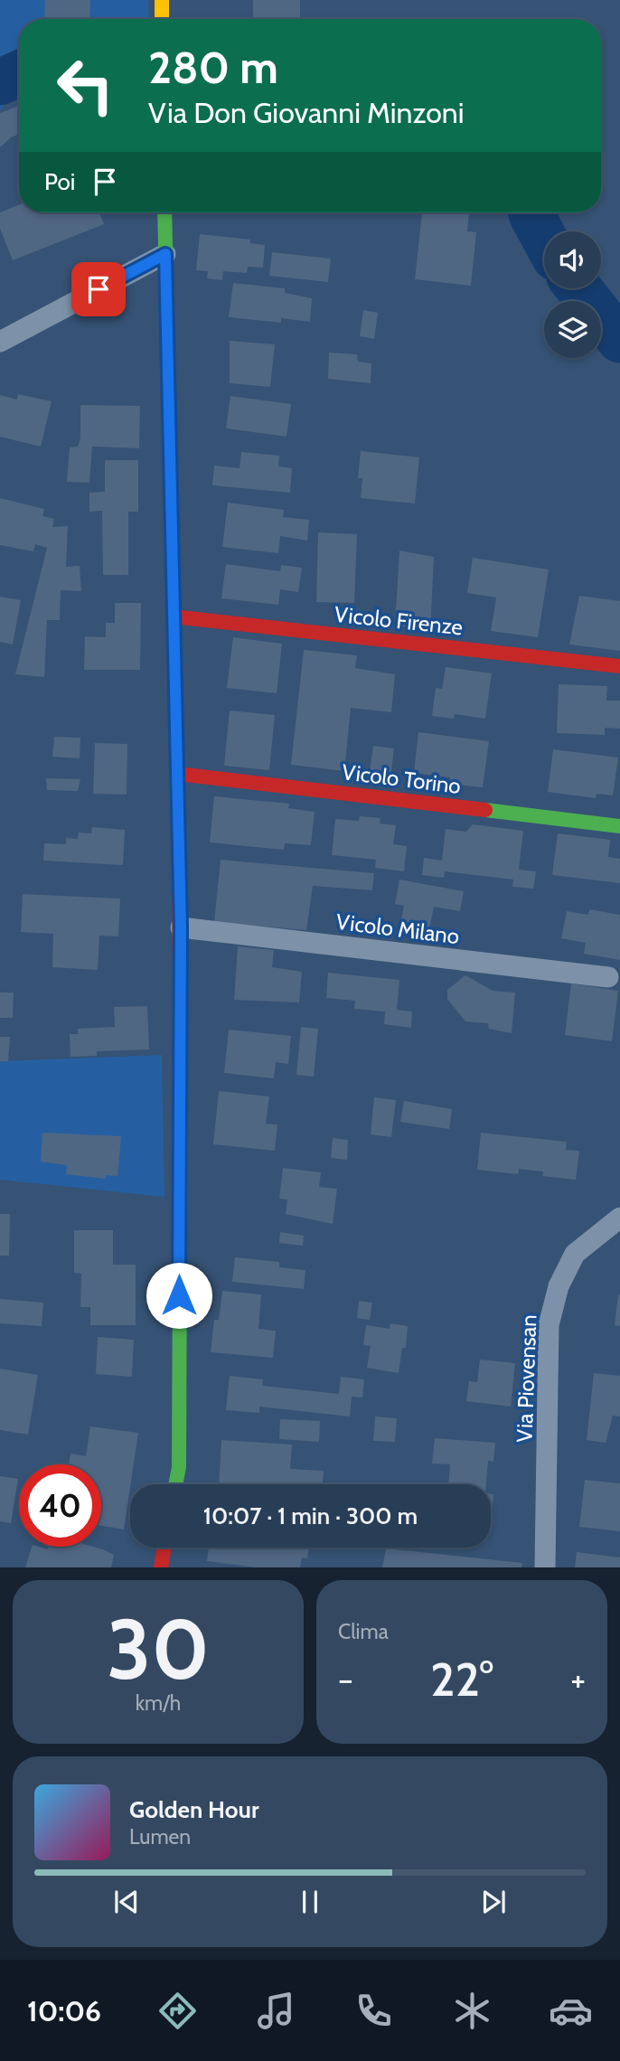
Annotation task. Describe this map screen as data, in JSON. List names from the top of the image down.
{
  "streets": {
    "street": [
      "Vicolo Firenze",
      "Vicolo Torino",
      "Vicolo Milano",
      "Via Piovensan"
    ]
  },
  "page": {
    "turn": ["280 m", "Via Don Giovanni Minzoni"],
    "then": "Poi",
    "limit": "40",
    "trip": "10:07 · 1 min · 300 m",
    "tile": [
      ["30", "km/h"],
      "Clima"
    ],
    "heat": ["−", "22°", "+"],
    "song": ["Golden Hour", "Lumen"],
    "tabs": "10:06"
  }
}
